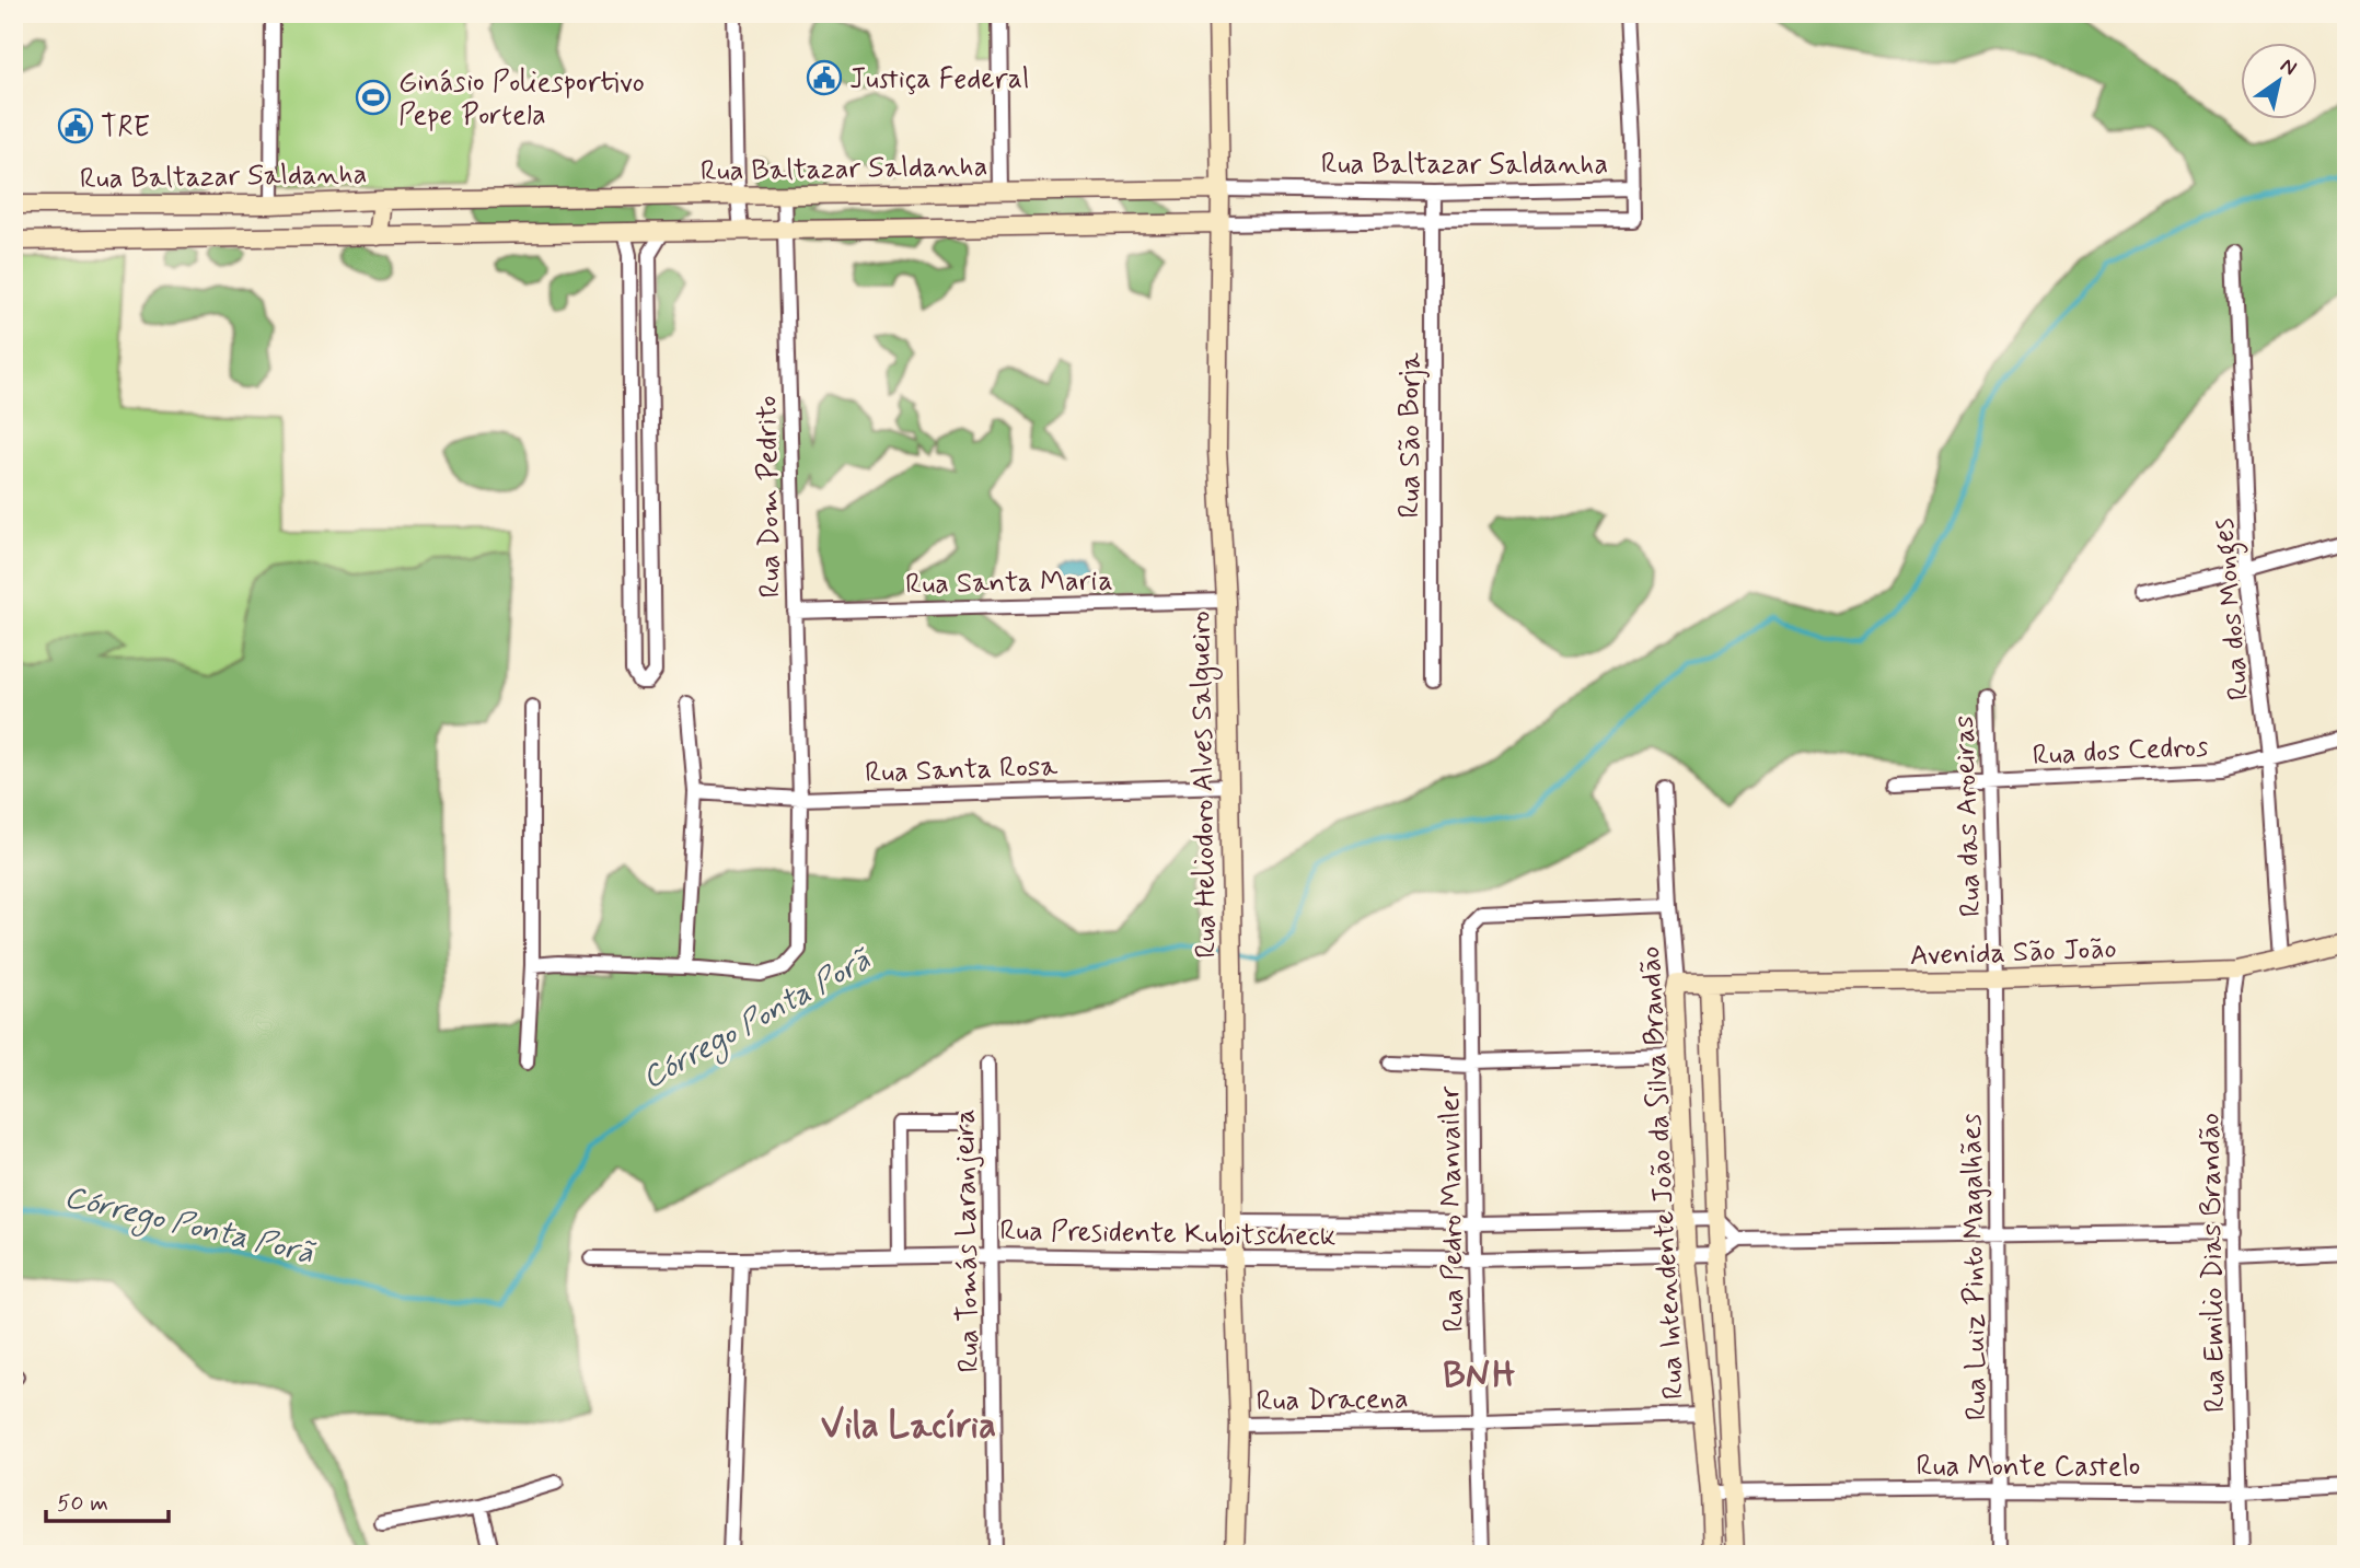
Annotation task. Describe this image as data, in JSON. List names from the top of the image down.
{
  "streets": {
    "main road": [
      "Rua Baltazar Saldanha",
      "Rua Heliodoro Alves Salgueiro",
      "Avenida São João",
      "Rua Intendente João da Silva Brandão"
    ],
    "street": [
      "Rua São Borja",
      "Rua Dom Pedrito",
      "Rua Santa Maria",
      "Rua dos Monges",
      "Rua dos Cedros",
      "Rua Santa Rosa",
      "Rua das Aroeiras",
      "Rua Pedro Manvailer",
      "Rua Presidente Kubitscheck",
      "Rua Tomás Laranjeira",
      "Rua Emilio Dias Brandão",
      "Rua Luiz Pinto Magalhães",
      "Rua Dracena",
      "Rua Monte Castelo"
    ]
  },
  "crossings": [
    ["Rua Baltazar Saldanha", "Rua São Borja"],
    ["Rua Baltazar Saldanha", "Rua Dom Pedrito"],
    ["Rua Baltazar Saldanha", "Rua Heliodoro Alves Salgueiro"],
    ["Rua Dom Pedrito", "Rua Santa Maria"],
    ["Rua Dom Pedrito", "Rua Santa Rosa"],
    ["Rua Santa Maria", "Rua Heliodoro Alves Salgueiro"],
    ["Rua dos Monges", "Rua dos Cedros"],
    ["Rua dos Monges", "Avenida São João"],
    ["Rua dos Cedros", "Rua das Aroeiras"],
    ["Rua Santa Rosa", "Rua Heliodoro Alves Salgueiro"],
    ["Rua Heliodoro Alves Salgueiro", "Rua Presidente Kubitscheck"],
    ["Rua Heliodoro Alves Salgueiro", "Rua Dracena"],
    ["Rua das Aroeiras", "Avenida São João"],
    ["Rua das Aroeiras", "Rua Luiz Pinto Magalhães"],
    ["Avenida São João", "Rua Intendente João da Silva Brandão"],
    ["Avenida São João", "Rua Emilio Dias Brandão"],
    ["Avenida São João", "Rua Luiz Pinto Magalhães"],
    ["Rua Intendente João da Silva Brandão", "Rua Pedro Manvailer"],
    ["Rua Intendente João da Silva Brandão", "Rua Presidente Kubitscheck"],
    ["Rua Intendente João da Silva Brandão", "Rua Dracena"],
    ["Rua Intendente João da Silva Brandão", "Rua Monte Castelo"],
    ["Rua Pedro Manvailer", "Rua Presidente Kubitscheck"],
    ["Rua Pedro Manvailer", "Rua Dracena"],
    ["Rua Presidente Kubitscheck", "Rua Tomás Laranjeira"],
    ["Rua Emilio Dias Brandão", "Rua Monte Castelo"],
    ["Rua Luiz Pinto Magalhães", "Rua Monte Castelo"]
  ],
  "districts": ["BNH", "Vila Lacíria"],
  "water": ["Córrego Ponta Porã"],
  "places": {
    "public building": ["Justiça Federal", "TRE"],
    "sports": ["Ginásio Poliesportivo Pepe Portela"]
  },
  "scale_bar": "50 m",
  "north": "top right"
}
